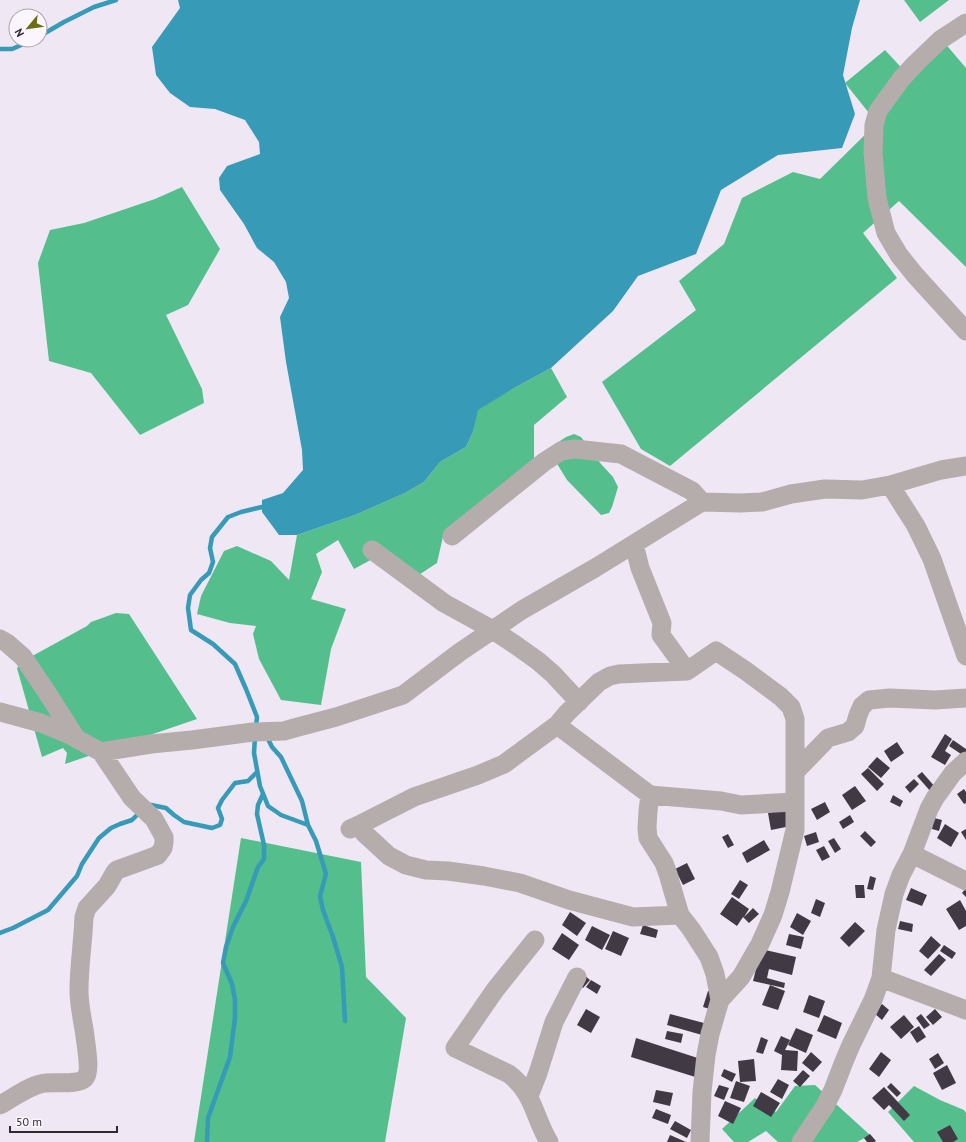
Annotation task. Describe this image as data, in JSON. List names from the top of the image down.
{
  "scale_bar": "50 m",
  "north": "bottom left"
}
